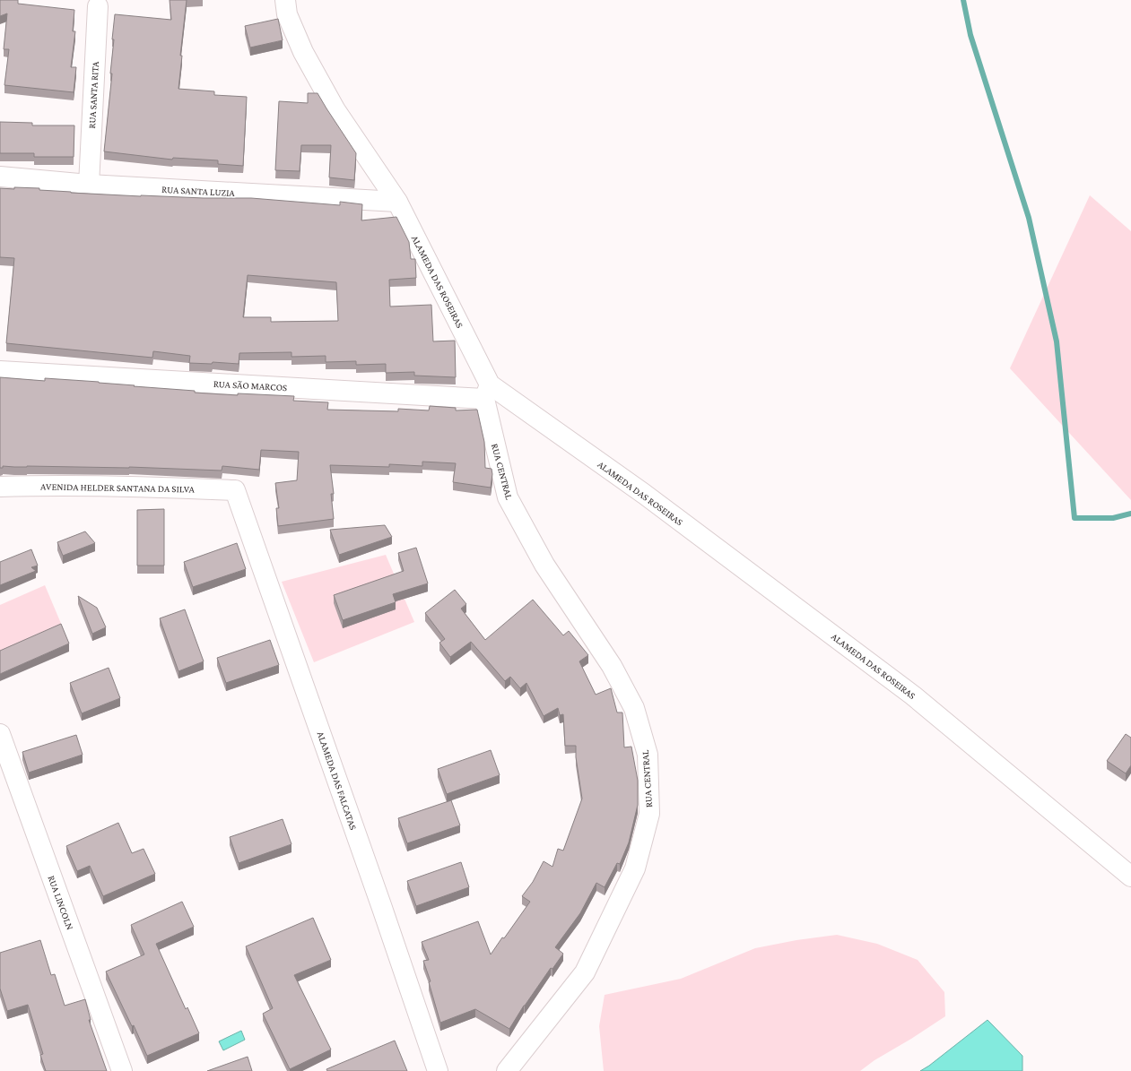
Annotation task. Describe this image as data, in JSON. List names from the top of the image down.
{
  "streets": {
    "street": [
      "RUA SANTA RITA",
      "RUA SANTA LUZIA",
      "ALAMEDA DAS ROSEIRAS",
      "RUA SÃO MARCOS",
      "RUA CENTRAL",
      "AVENIDA HELDER SANTANA DA SILVA",
      "ALAMEDA DAS FALCATAS",
      "RUA LINCOLN"
    ]
  },
  "crossings": [
    ["RUA SANTA RITA", "RUA SANTA LUZIA"],
    ["RUA SANTA LUZIA", "ALAMEDA DAS ROSEIRAS"],
    ["ALAMEDA DAS ROSEIRAS", "RUA SÃO MARCOS"],
    ["ALAMEDA DAS ROSEIRAS", "RUA CENTRAL"],
    ["RUA SÃO MARCOS", "RUA CENTRAL"],
    ["AVENIDA HELDER SANTANA DA SILVA", "ALAMEDA DAS FALCATAS"]
  ]
}
